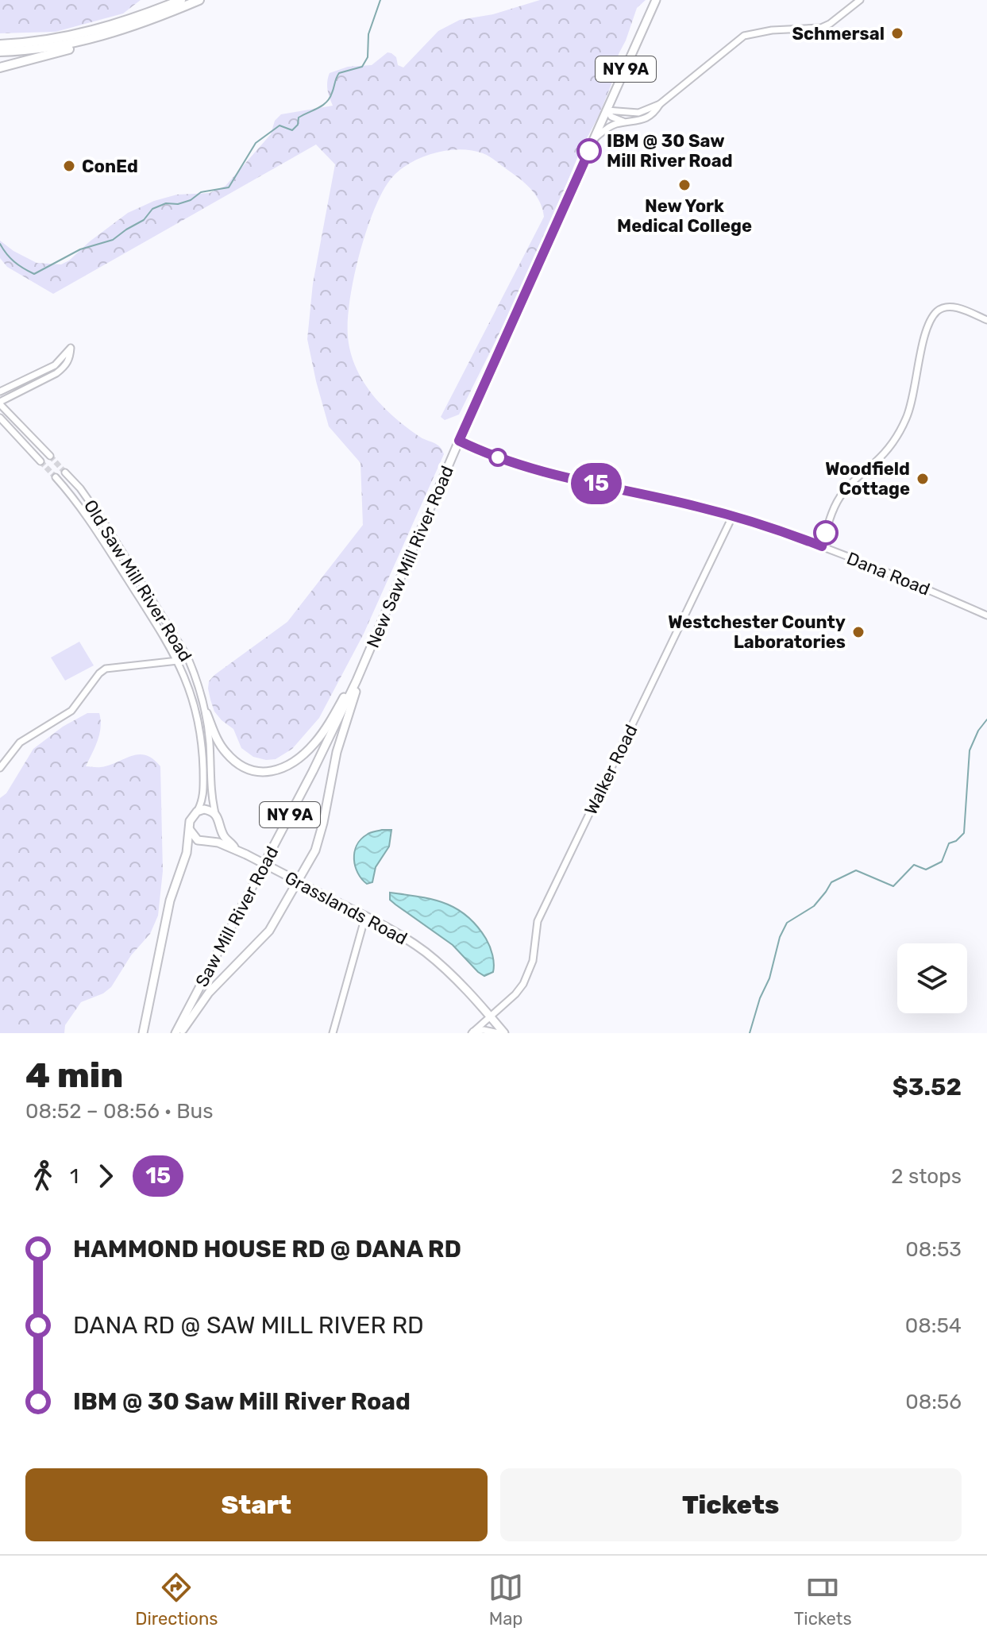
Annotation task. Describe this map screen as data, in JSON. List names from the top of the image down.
{
  "streets": {
    "main road": [
      "NY 9A",
      "New Saw Mill River Road",
      "Old Saw Mill River Road",
      "Grasslands Road",
      "Saw Mill River Road"
    ],
    "street": ["Dana Road", "Walker Road"]
  },
  "crossings": [
    ["NY 9A", "New Saw Mill River Road"],
    ["New Saw Mill River Road", "Dana Road"],
    ["New Saw Mill River Road", "Saw Mill River Road"],
    ["Dana Road", "Walker Road"],
    ["Old Saw Mill River Road", "Grasslands Road"],
    ["Walker Road", "Grasslands Road"]
  ],
  "places": [
    "Schmersal",
    "IBM @ 30 Saw Mill River Road",
    "ConEd",
    "New York Medical College",
    "Woodfield Cottage",
    "Westchester County Laboratories"
  ],
  "lines": ["bus line 15"],
  "page": {
    "on_map": "15",
    "heading": ["4 min", "08:52 – 08:56 · Bus", "$3.52"],
    "legs": ["1", "15", "2 stops"],
    "list": [
      {
        "name": "HAMMOND HOUSE RD @ DANA RD",
        "value": "08:53"
      },
      {
        "name": "DANA RD @ SAW MILL RIVER RD",
        "value": "08:54"
      },
      {
        "name": "IBM @ 30 Saw Mill River Road",
        "value": "08:56"
      }
    ],
    "buttons": ["Start", "Tickets"],
    "tabs": ["Directions", "Map", "Tickets"]
  }
}
